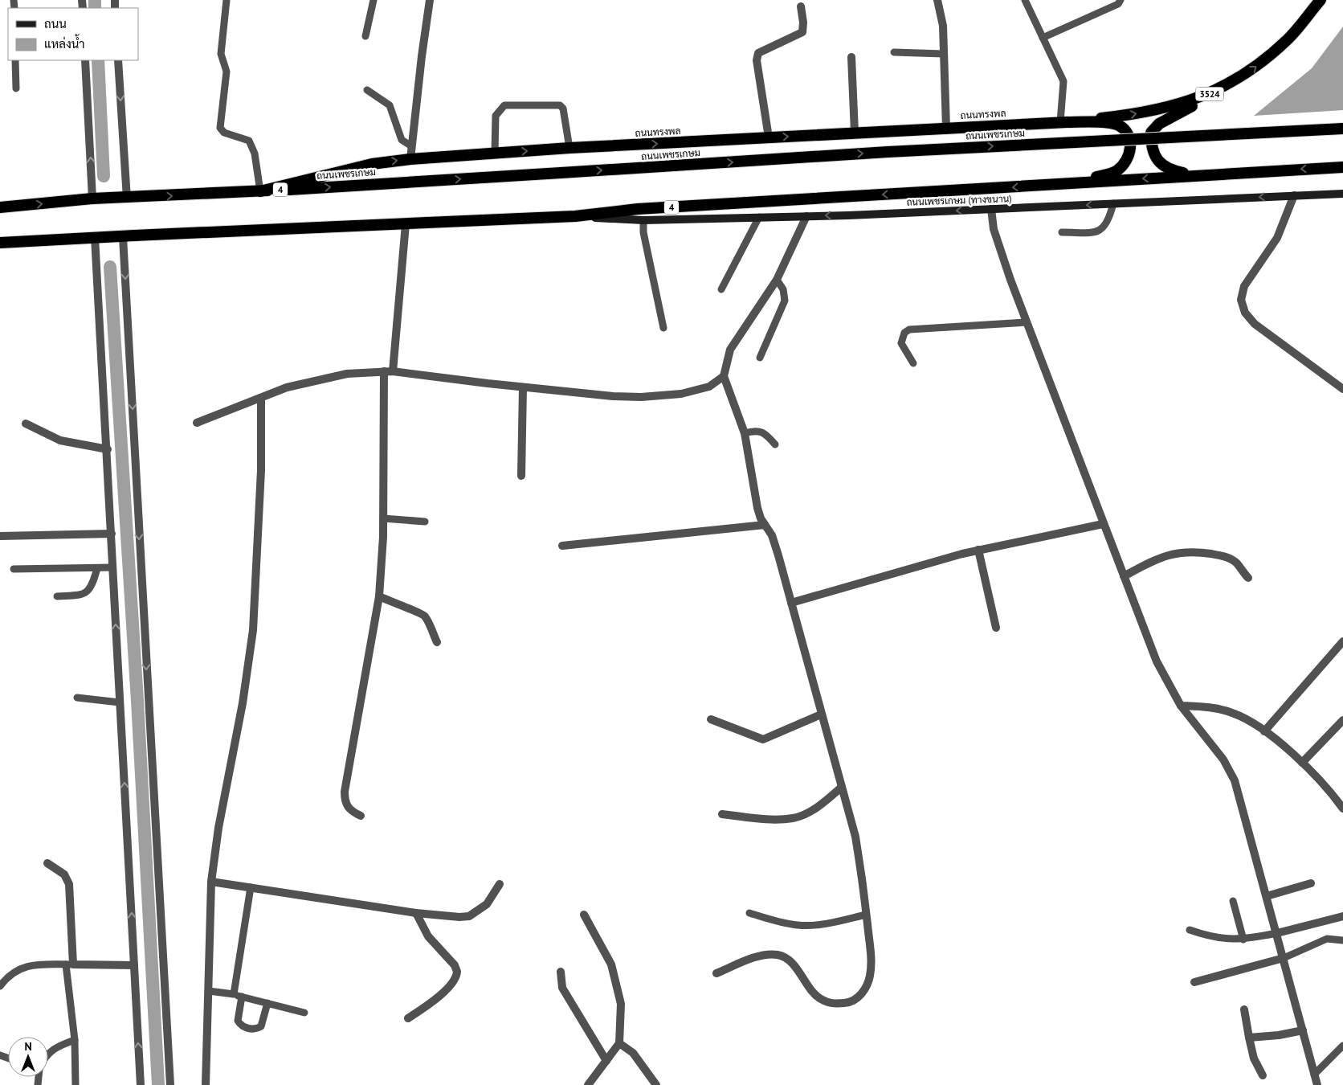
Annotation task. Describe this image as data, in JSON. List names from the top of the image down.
{
  "streets": {
    "highway": [
      "3524",
      "ถนนทรงพล",
      "ถนนเพชรเกษม",
      "4"
    ],
    "main road": ["ถนนเพชรเกษม (ทางขนาน)"]
  },
  "crossings": [
    ["ถนนทรงพล", "ถนนเพชรเกษม"],
    ["4", "ถนนเพชรเกษม (ทางขนาน)"]
  ],
  "one_way": ["ถนนเพชรเกษม (ทางขนาน)"],
  "legend": ["ถนน", "แหล่งน้ำ"],
  "north": "top"
}
